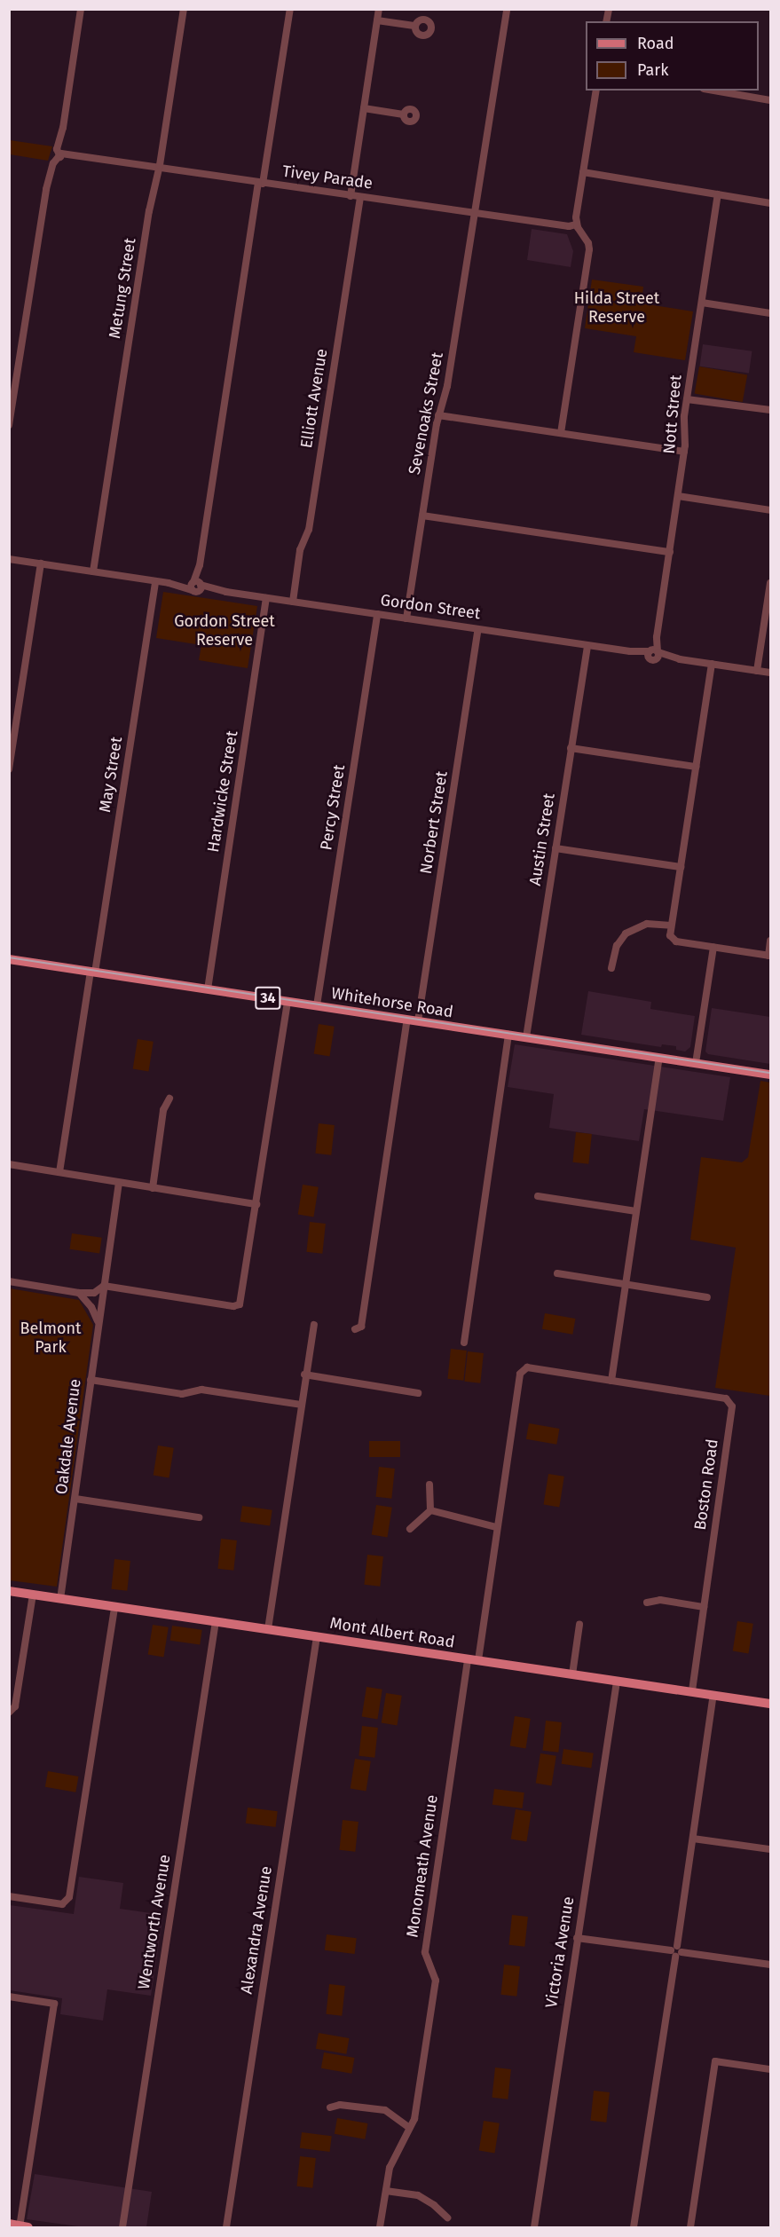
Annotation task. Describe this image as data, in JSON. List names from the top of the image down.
{
  "streets": {
    "main road": ["34", "Whitehorse Road", "Mont Albert Road"],
    "street": [
      "Tivey Parade",
      "Metung Street",
      "Elliott Avenue",
      "Sevenoaks Street",
      "Nott Street",
      "Gordon Street",
      "May Street",
      "Hardwicke Street",
      "Percy Street",
      "Norbert Street",
      "Austin Street",
      "Oakdale Avenue",
      "Boston Road",
      "Monomeath Avenue",
      "Wentworth Avenue",
      "Alexandra Avenue",
      "Victoria Avenue"
    ]
  },
  "crossings": [
    ["Tivey Parade", "Metung Street"],
    ["Tivey Parade", "Elliott Avenue"],
    ["Tivey Parade", "Sevenoaks Street"],
    ["Metung Street", "Gordon Street"],
    ["Elliott Avenue", "Gordon Street"],
    ["Sevenoaks Street", "Gordon Street"],
    ["Nott Street", "Gordon Street"],
    ["Gordon Street", "May Street"],
    ["Gordon Street", "Hardwicke Street"],
    ["Gordon Street", "Percy Street"],
    ["Gordon Street", "Norbert Street"],
    ["Gordon Street", "Austin Street"],
    ["May Street", "Whitehorse Road"],
    ["Hardwicke Street", "Whitehorse Road"],
    ["Percy Street", "Whitehorse Road"],
    ["Norbert Street", "Whitehorse Road"],
    ["Austin Street", "Whitehorse Road"],
    ["Oakdale Avenue", "Mont Albert Road"],
    ["Boston Road", "Mont Albert Road"],
    ["Mont Albert Road", "Monomeath Avenue"],
    ["Mont Albert Road", "Wentworth Avenue"],
    ["Mont Albert Road", "Alexandra Avenue"],
    ["Mont Albert Road", "Victoria Avenue"]
  ],
  "parks": ["Hilda Street Reserve", "Gordon Street Reserve", "Belmont Park"],
  "legend": ["Road", "Park"]
}
